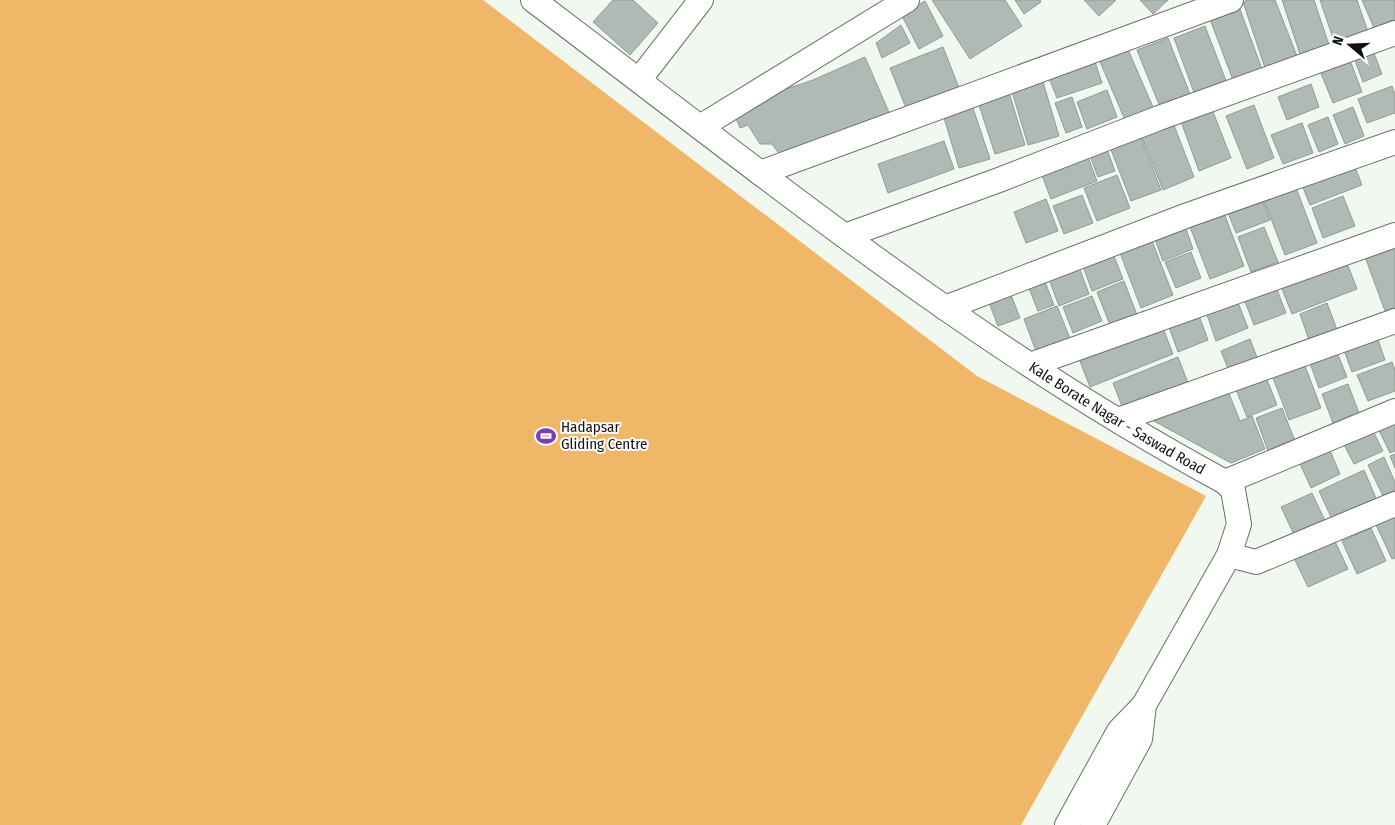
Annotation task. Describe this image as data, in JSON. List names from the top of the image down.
{
  "streets": {
    "street": ["Kale Borate Nagar - Saswad Road"]
  },
  "places": {
    "sports": ["Hadapsar Gliding Centre"]
  },
  "north": "left"
}
